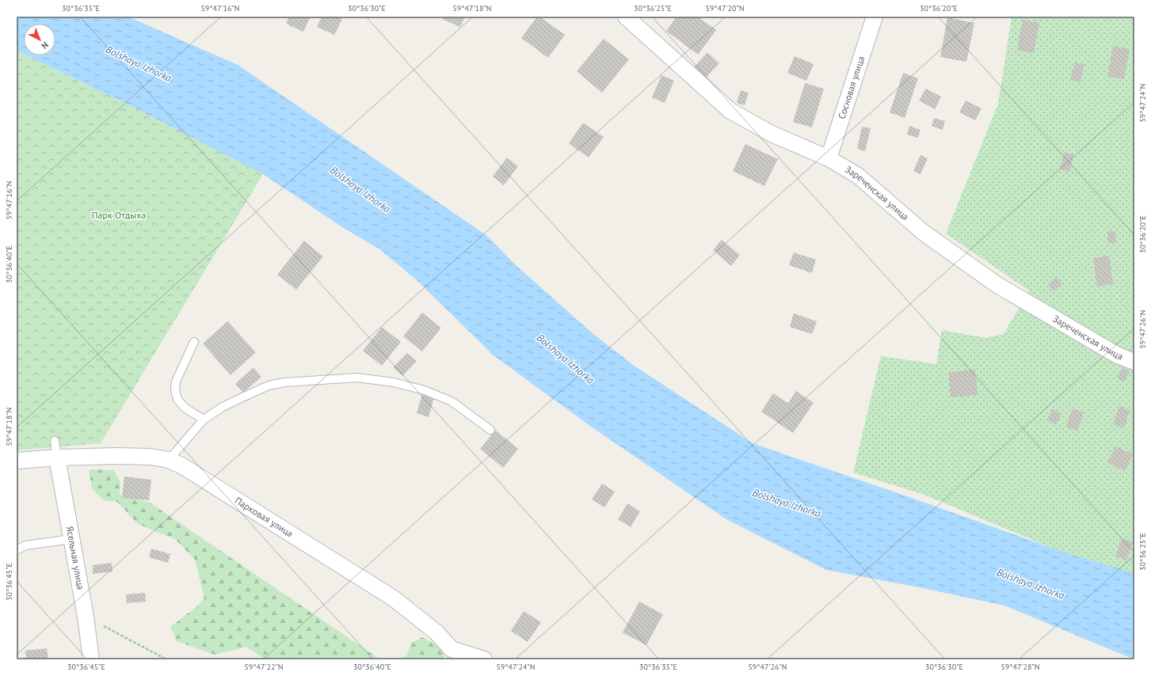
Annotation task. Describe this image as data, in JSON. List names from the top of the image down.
{
  "streets": {
    "street": [
      "Сосновая улица",
      "Зареченская улица",
      "Парковая улица",
      "Ясельная улица"
    ]
  },
  "crossings": [
    ["Сосновая улица", "Зареченская улица"],
    ["Парковая улица", "Ясельная улица"]
  ],
  "water": ["Bolshaya Izhorka"],
  "parks": ["Парк Отдыха"],
  "north": "bottom right",
  "coordinates": [
    "30°36'35\"E",
    "59°47'16\"N",
    "30°36'30\"E",
    "59°47'18\"N",
    "30°36'25\"E",
    "59°47'20\"N",
    "30°36'20\"E",
    "59°47'24\"N",
    "30°36'40\"E",
    "59°47'26\"N",
    "30°36'45\"E",
    "59°47'22\"N",
    "59°47'28\"N"
  ]
}
